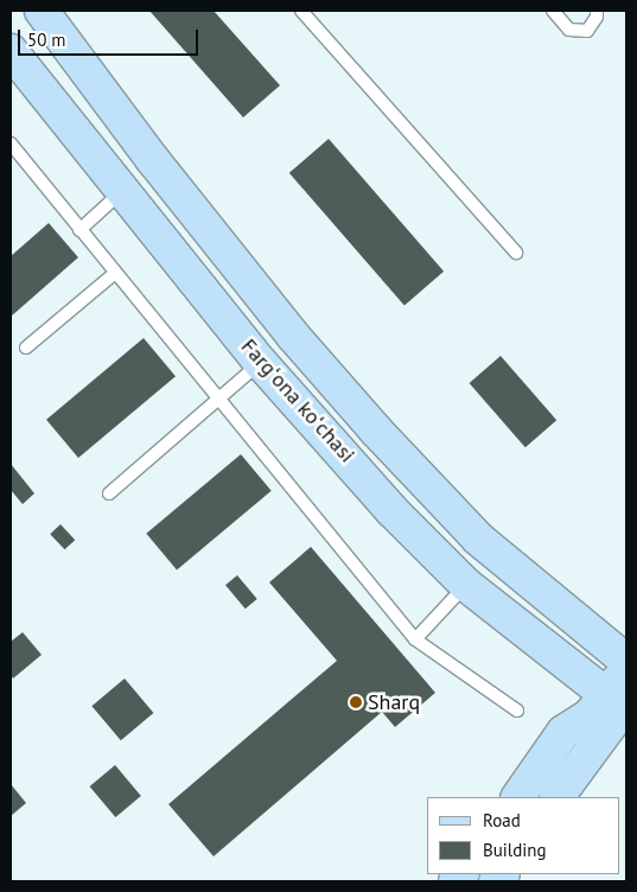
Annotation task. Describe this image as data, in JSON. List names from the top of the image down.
{
  "streets": {
    "main road": ["Fargʻona koʻchasi"]
  },
  "places": ["Sharq"],
  "legend": ["Road", "Building"],
  "scale_bar": "50 m"
}
